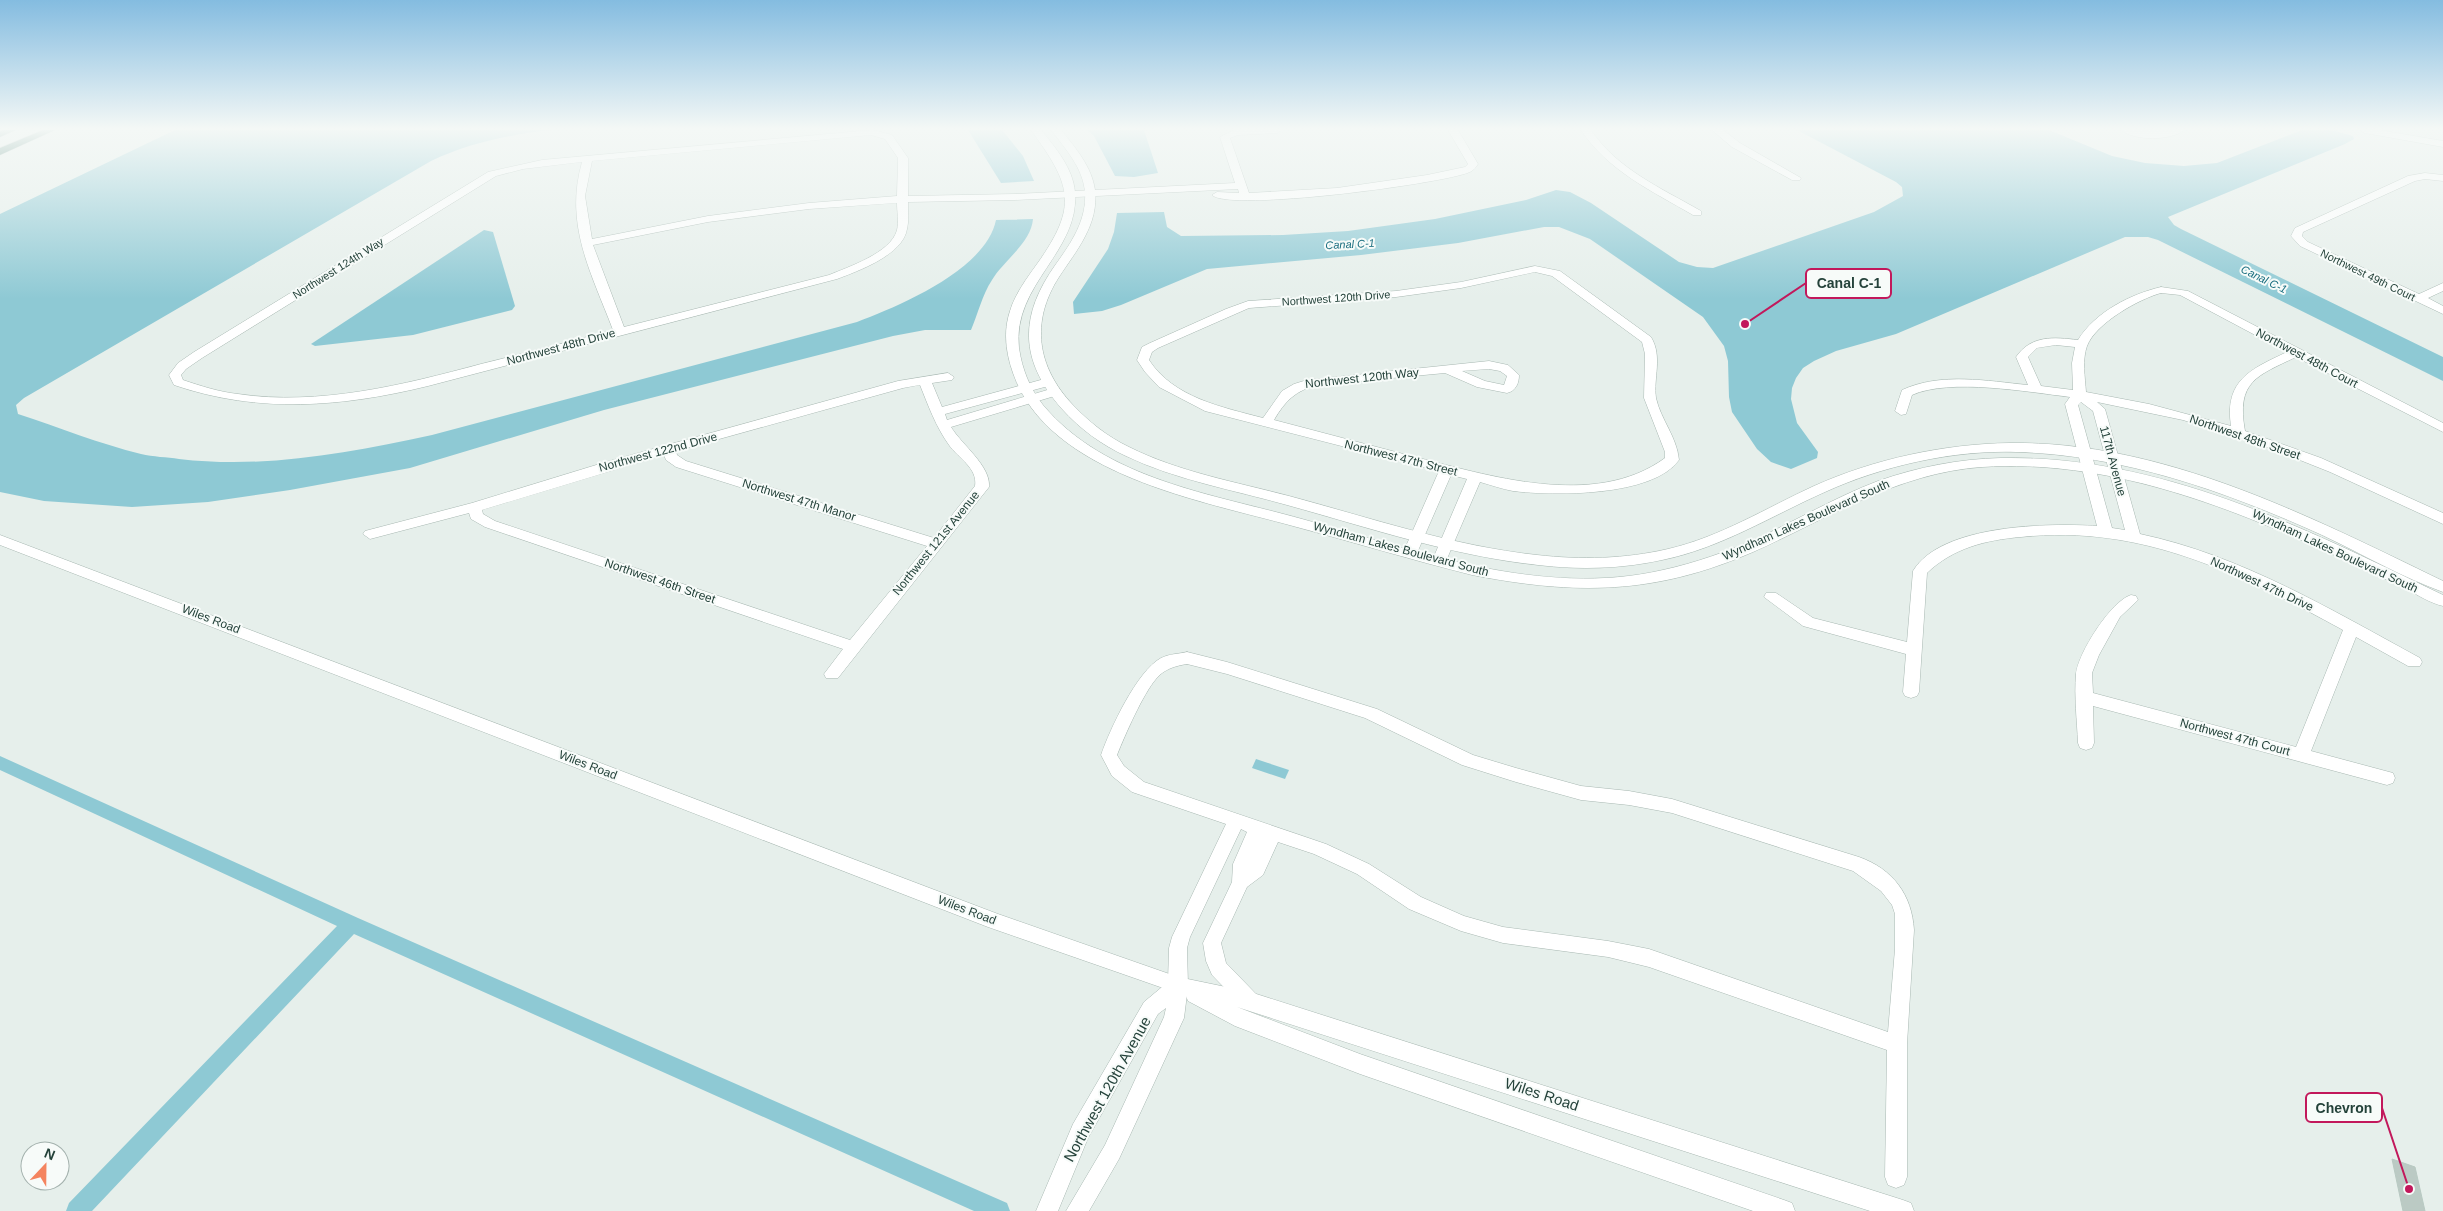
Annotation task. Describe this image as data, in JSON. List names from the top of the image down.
{
  "streets": {
    "street": [
      "Northwest 124th Way",
      "Northwest 49th Court",
      "Northwest 120th Drive",
      "Northwest 48th Drive",
      "Northwest 48th Court",
      "Northwest 120th Way",
      "Northwest 48th Street",
      "Northwest 122nd Drive",
      "Northwest 47th Street",
      "117th Avenue",
      "Northwest 47th Manor",
      "Wyndham Lakes Boulevard South",
      "Northwest 121st Avenue",
      "Northwest 46th Street",
      "Northwest 47th Drive",
      "Wiles Road",
      "Northwest 47th Court",
      "Northwest 120th Avenue"
    ]
  },
  "crossings": [
    ["Northwest 124th Way", "Northwest 48th Drive"],
    ["Northwest 120th Drive", "Northwest 47th Street"],
    ["Northwest 48th Court", "117th Avenue"],
    ["Northwest 120th Way", "Northwest 47th Street"],
    ["Northwest 48th Street", "117th Avenue"],
    ["Northwest 122nd Drive", "Northwest 47th Manor"],
    ["Northwest 122nd Drive", "Northwest 121st Avenue"],
    ["Northwest 122nd Drive", "Northwest 46th Street"],
    ["117th Avenue", "Wyndham Lakes Boulevard South"],
    ["117th Avenue", "Northwest 47th Drive"],
    ["Northwest 47th Manor", "Northwest 121st Avenue"],
    ["Northwest 121st Avenue", "Northwest 46th Street"],
    ["Wiles Road", "Northwest 120th Avenue"]
  ],
  "water": ["Canal C-1"],
  "places": ["Canal C-1", "Chevron"],
  "north": "top"
}
